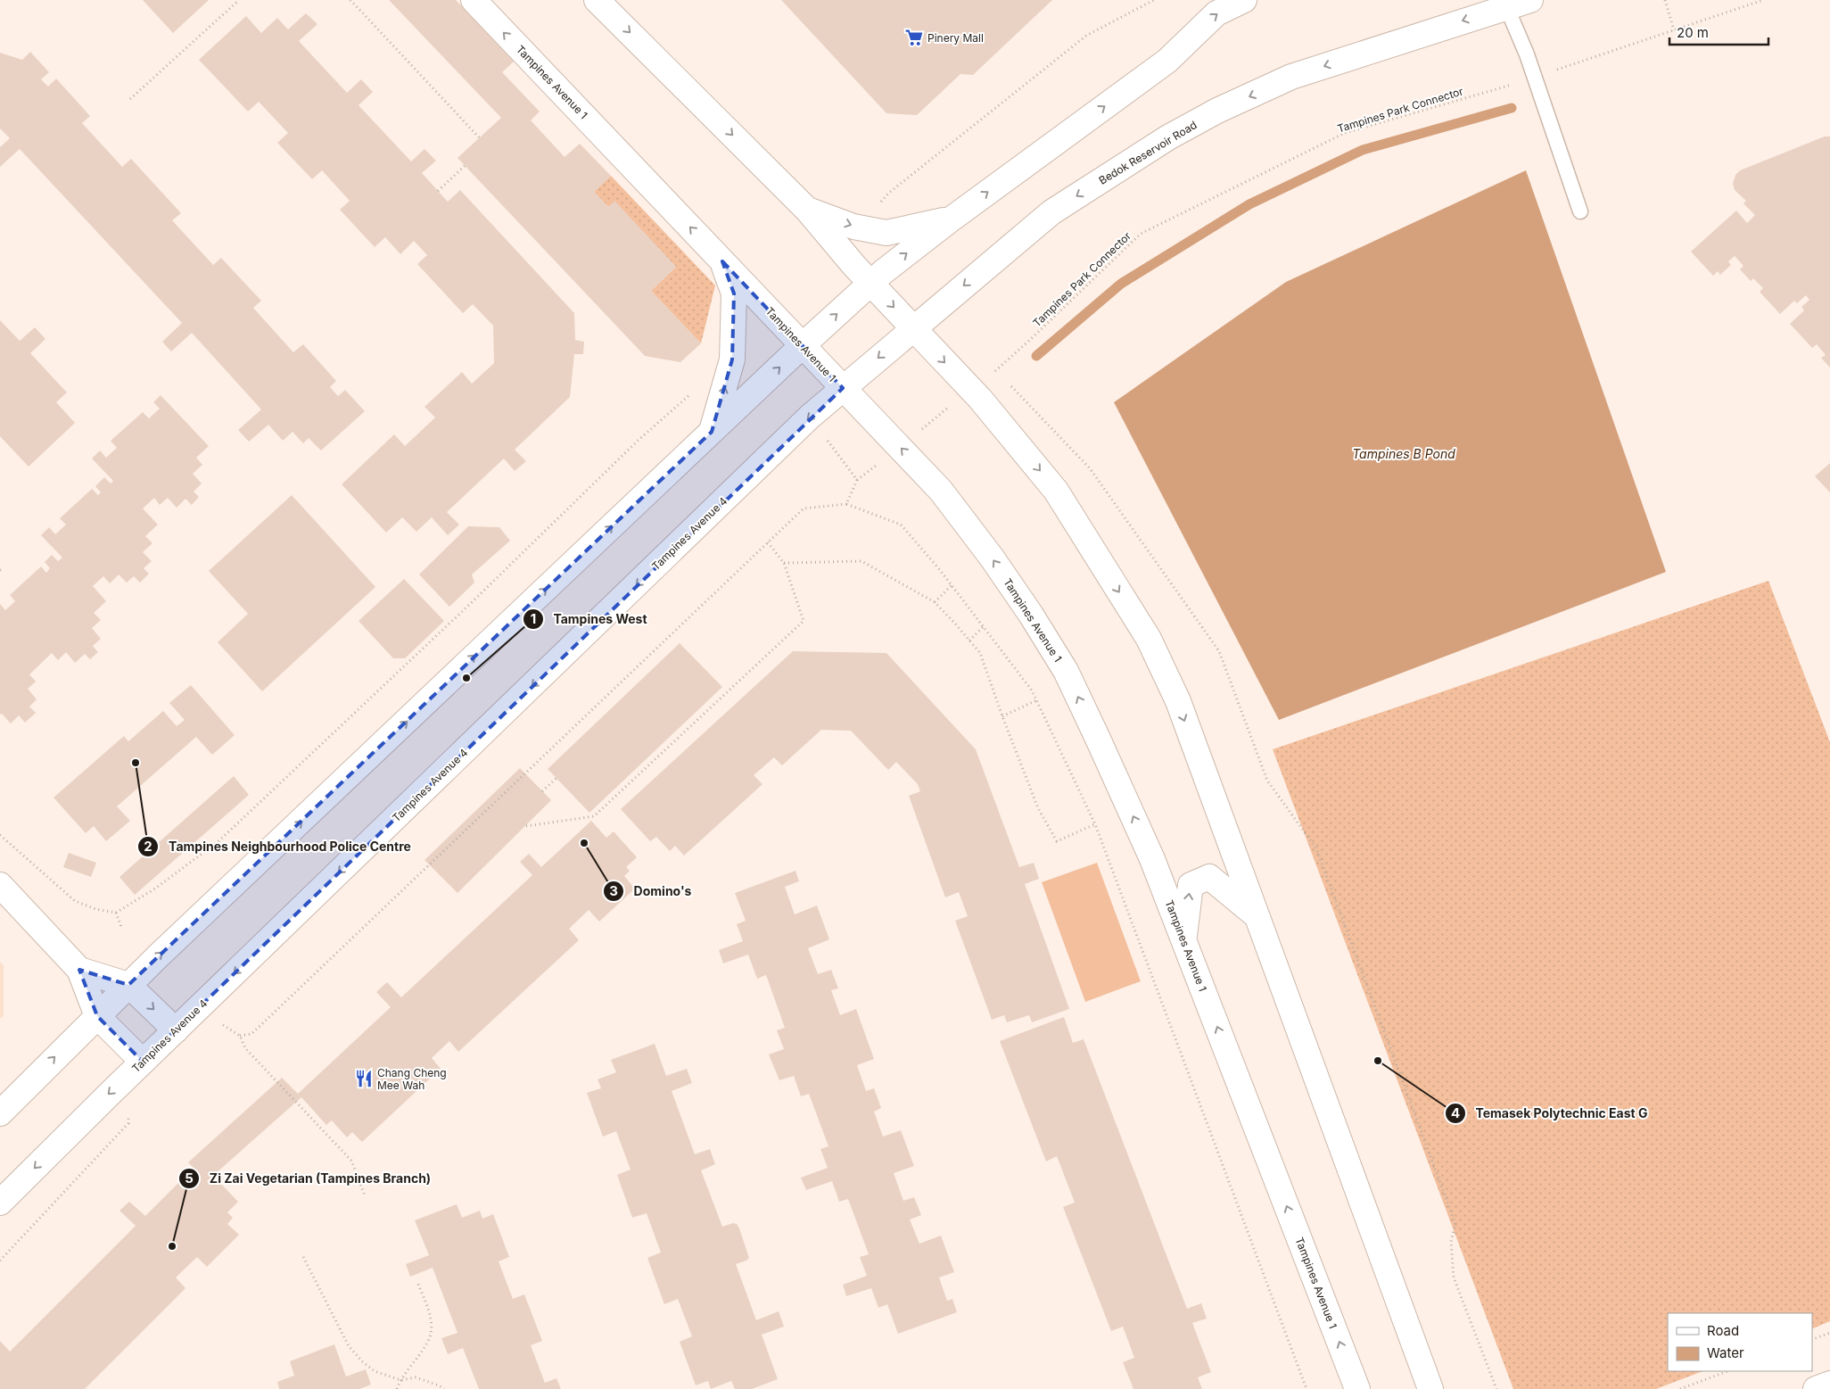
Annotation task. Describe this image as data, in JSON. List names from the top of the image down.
{
  "streets": {
    "main road": ["Tampines Avenue 1", "Bedok Reservoir Road", "Tampines Avenue 4"],
    "path": ["Tampines Park Connector"]
  },
  "crossings": [
    ["Tampines Avenue 1", "Bedok Reservoir Road"],
    ["Tampines Avenue 1", "Tampines Avenue 4"],
    ["Bedok Reservoir Road", "Tampines Avenue 4"]
  ],
  "water": ["Tampines B Pond"],
  "places": {
    "supermarket": ["Pinery Mall"],
    "other": [
      "Tampines West",
      "Tampines Neighbourhood Police Centre",
      "Domino's",
      "Temasek Polytechnic East G",
      "Zi Zai Vegetarian (Tampines Branch)"
    ],
    "restaurant": ["Chang Cheng Mee Wah"]
  },
  "legend": ["Road", "Water"],
  "scale_bar": "20 m"
}
